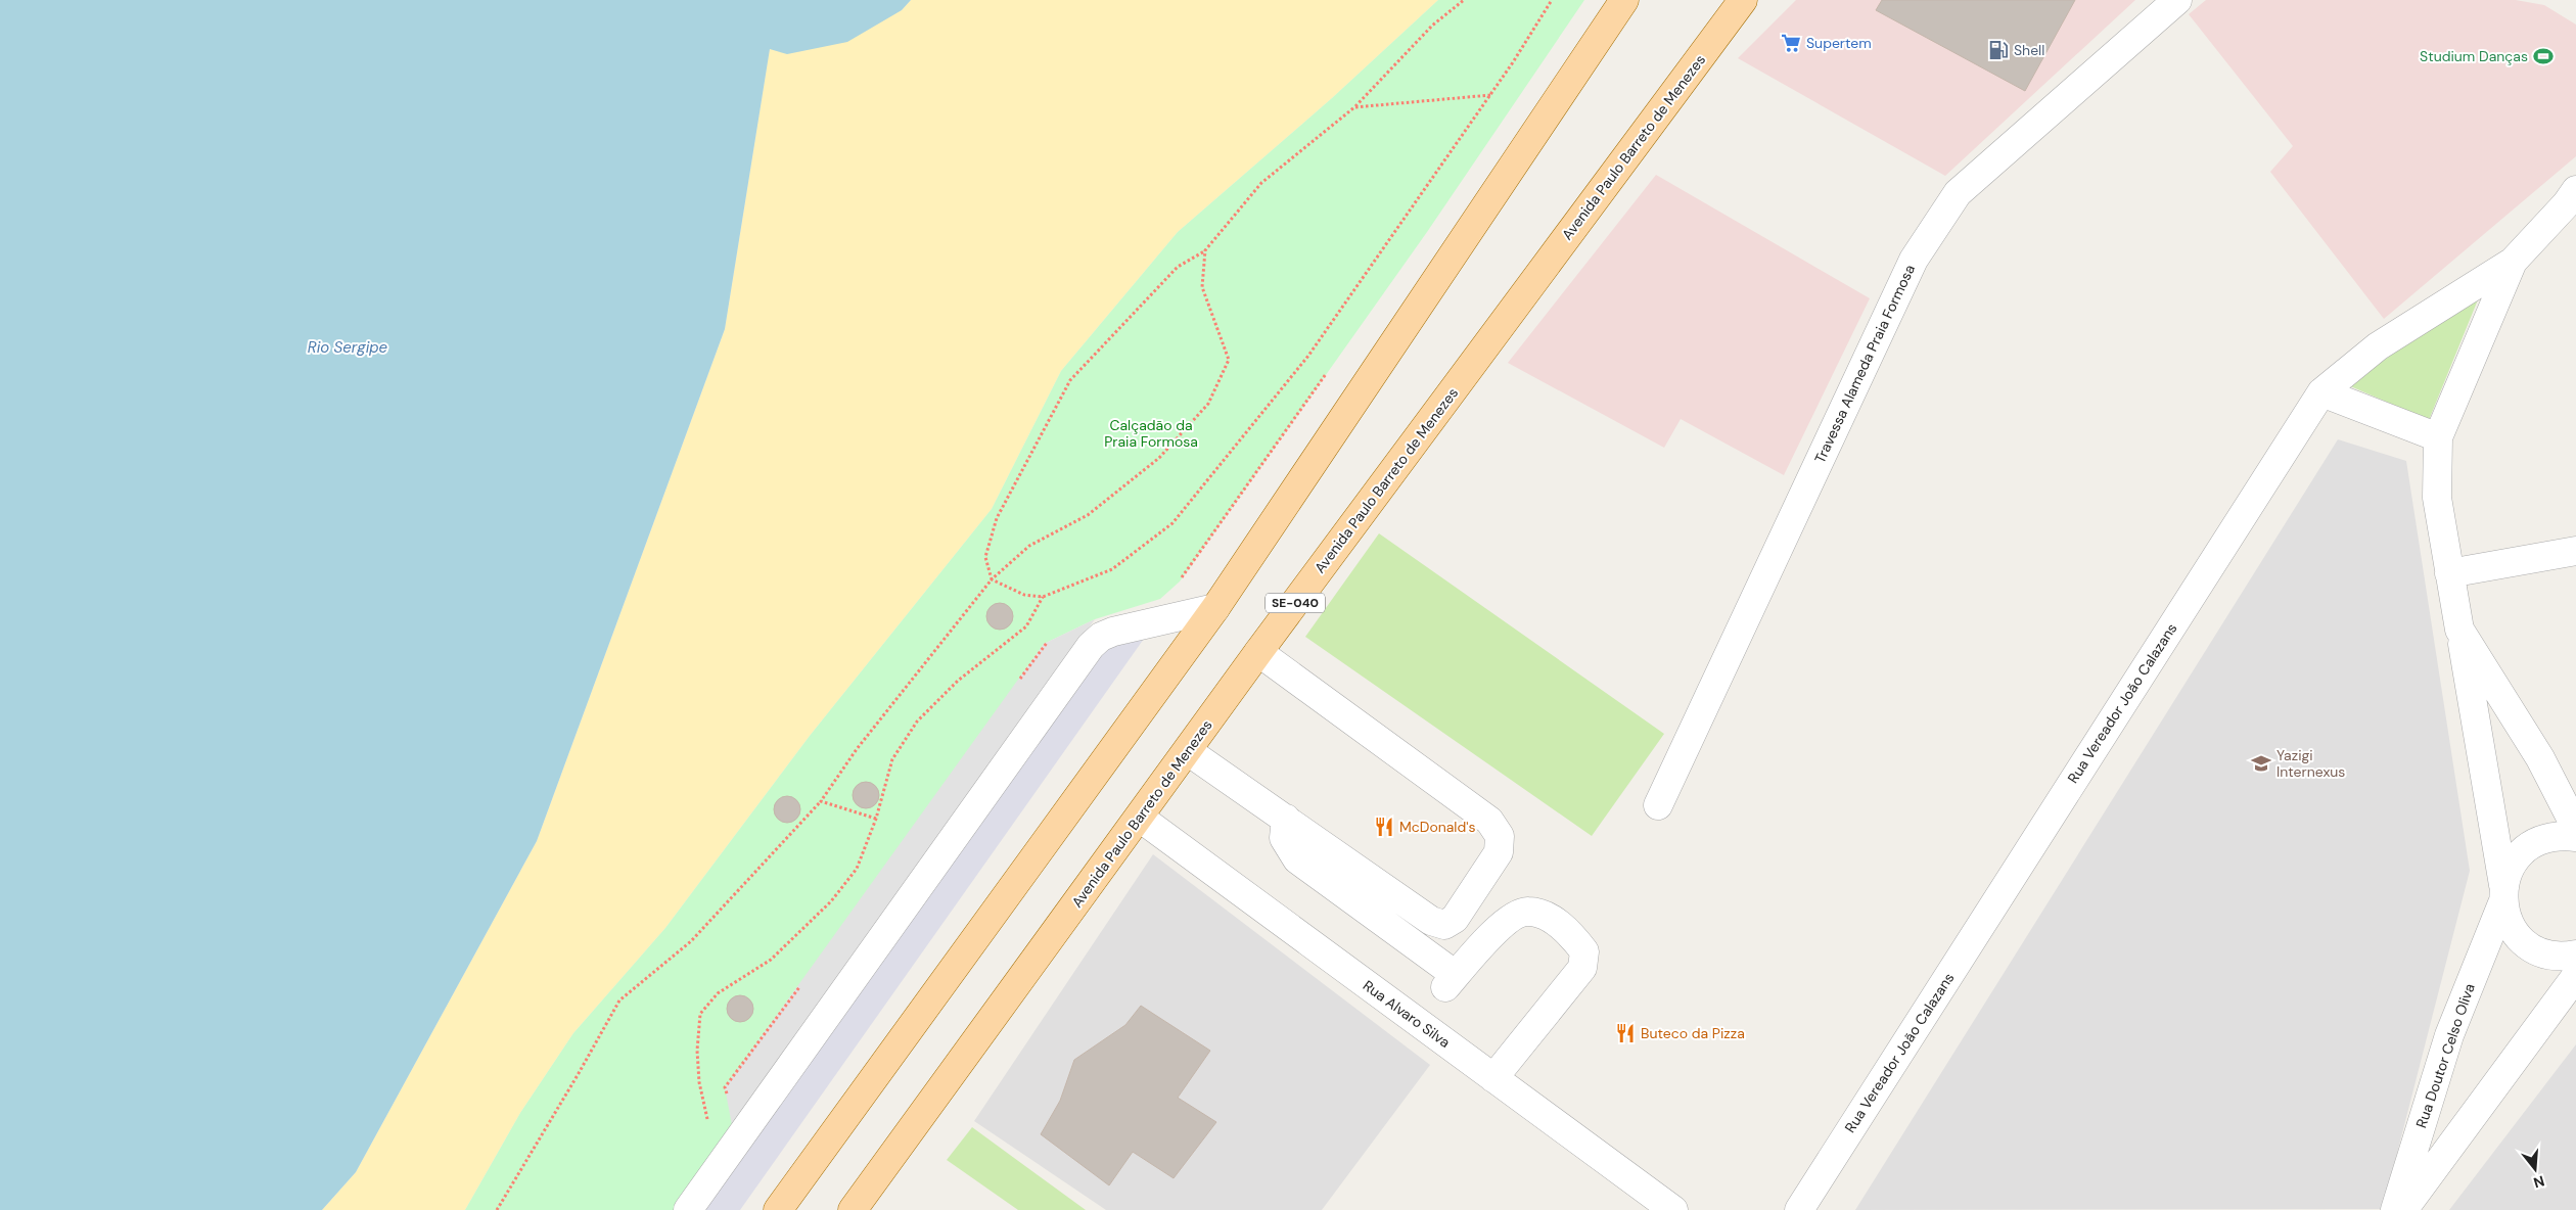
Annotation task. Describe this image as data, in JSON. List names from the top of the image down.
{
  "streets": {
    "main road": ["Avenida Paulo Barreto de Menezes", "SE-040"],
    "street": [
      "Travessa Alameda Praia Formosa",
      "Rua Vereador João Calazans",
      "Rua Alvaro Silva",
      "Rua Doutor Celso Oliva"
    ]
  },
  "crossings": [
    ["Avenida Paulo Barreto de Menezes", "Rua Alvaro Silva"]
  ],
  "water": ["Rio Sergipe"],
  "parks": ["Calçadão da Praia Formosa"],
  "places": {
    "supermarket": ["Supertem"],
    "fuel station": ["Shell"],
    "sports": ["Studium Danças"],
    "school or university": ["Yazigi Internexus"],
    "restaurant": ["McDonald's", "Buteco da Pizza"]
  },
  "north": "bottom"
}
